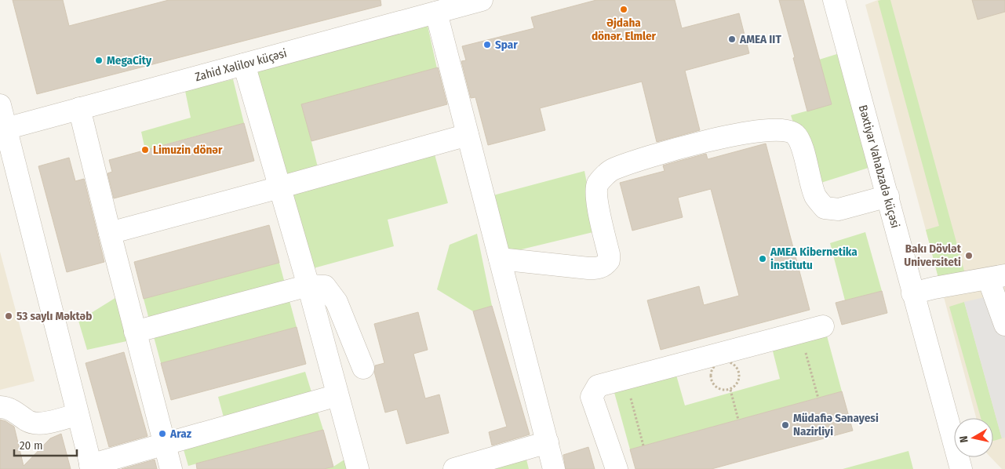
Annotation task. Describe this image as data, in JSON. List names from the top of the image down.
{
  "streets": {
    "street": ["Zahid Xəlilov küçəsi", "Bəxtiyar Vahabzadə küçəsi"]
  },
  "places": [
    "Əjdaha dönər. Elmler",
    "AMEA IIT",
    "Spar",
    "MegaCity",
    "Limuzin dönər",
    "Bakı Dövlət Universiteti",
    "AMEA Kibernetika İnstitutu",
    "53 saylı Məktəb",
    "Müdafiə Sənayesi Nazirliyi",
    "Araz"
  ],
  "scale_bar": "20 m",
  "north": "left"
}
